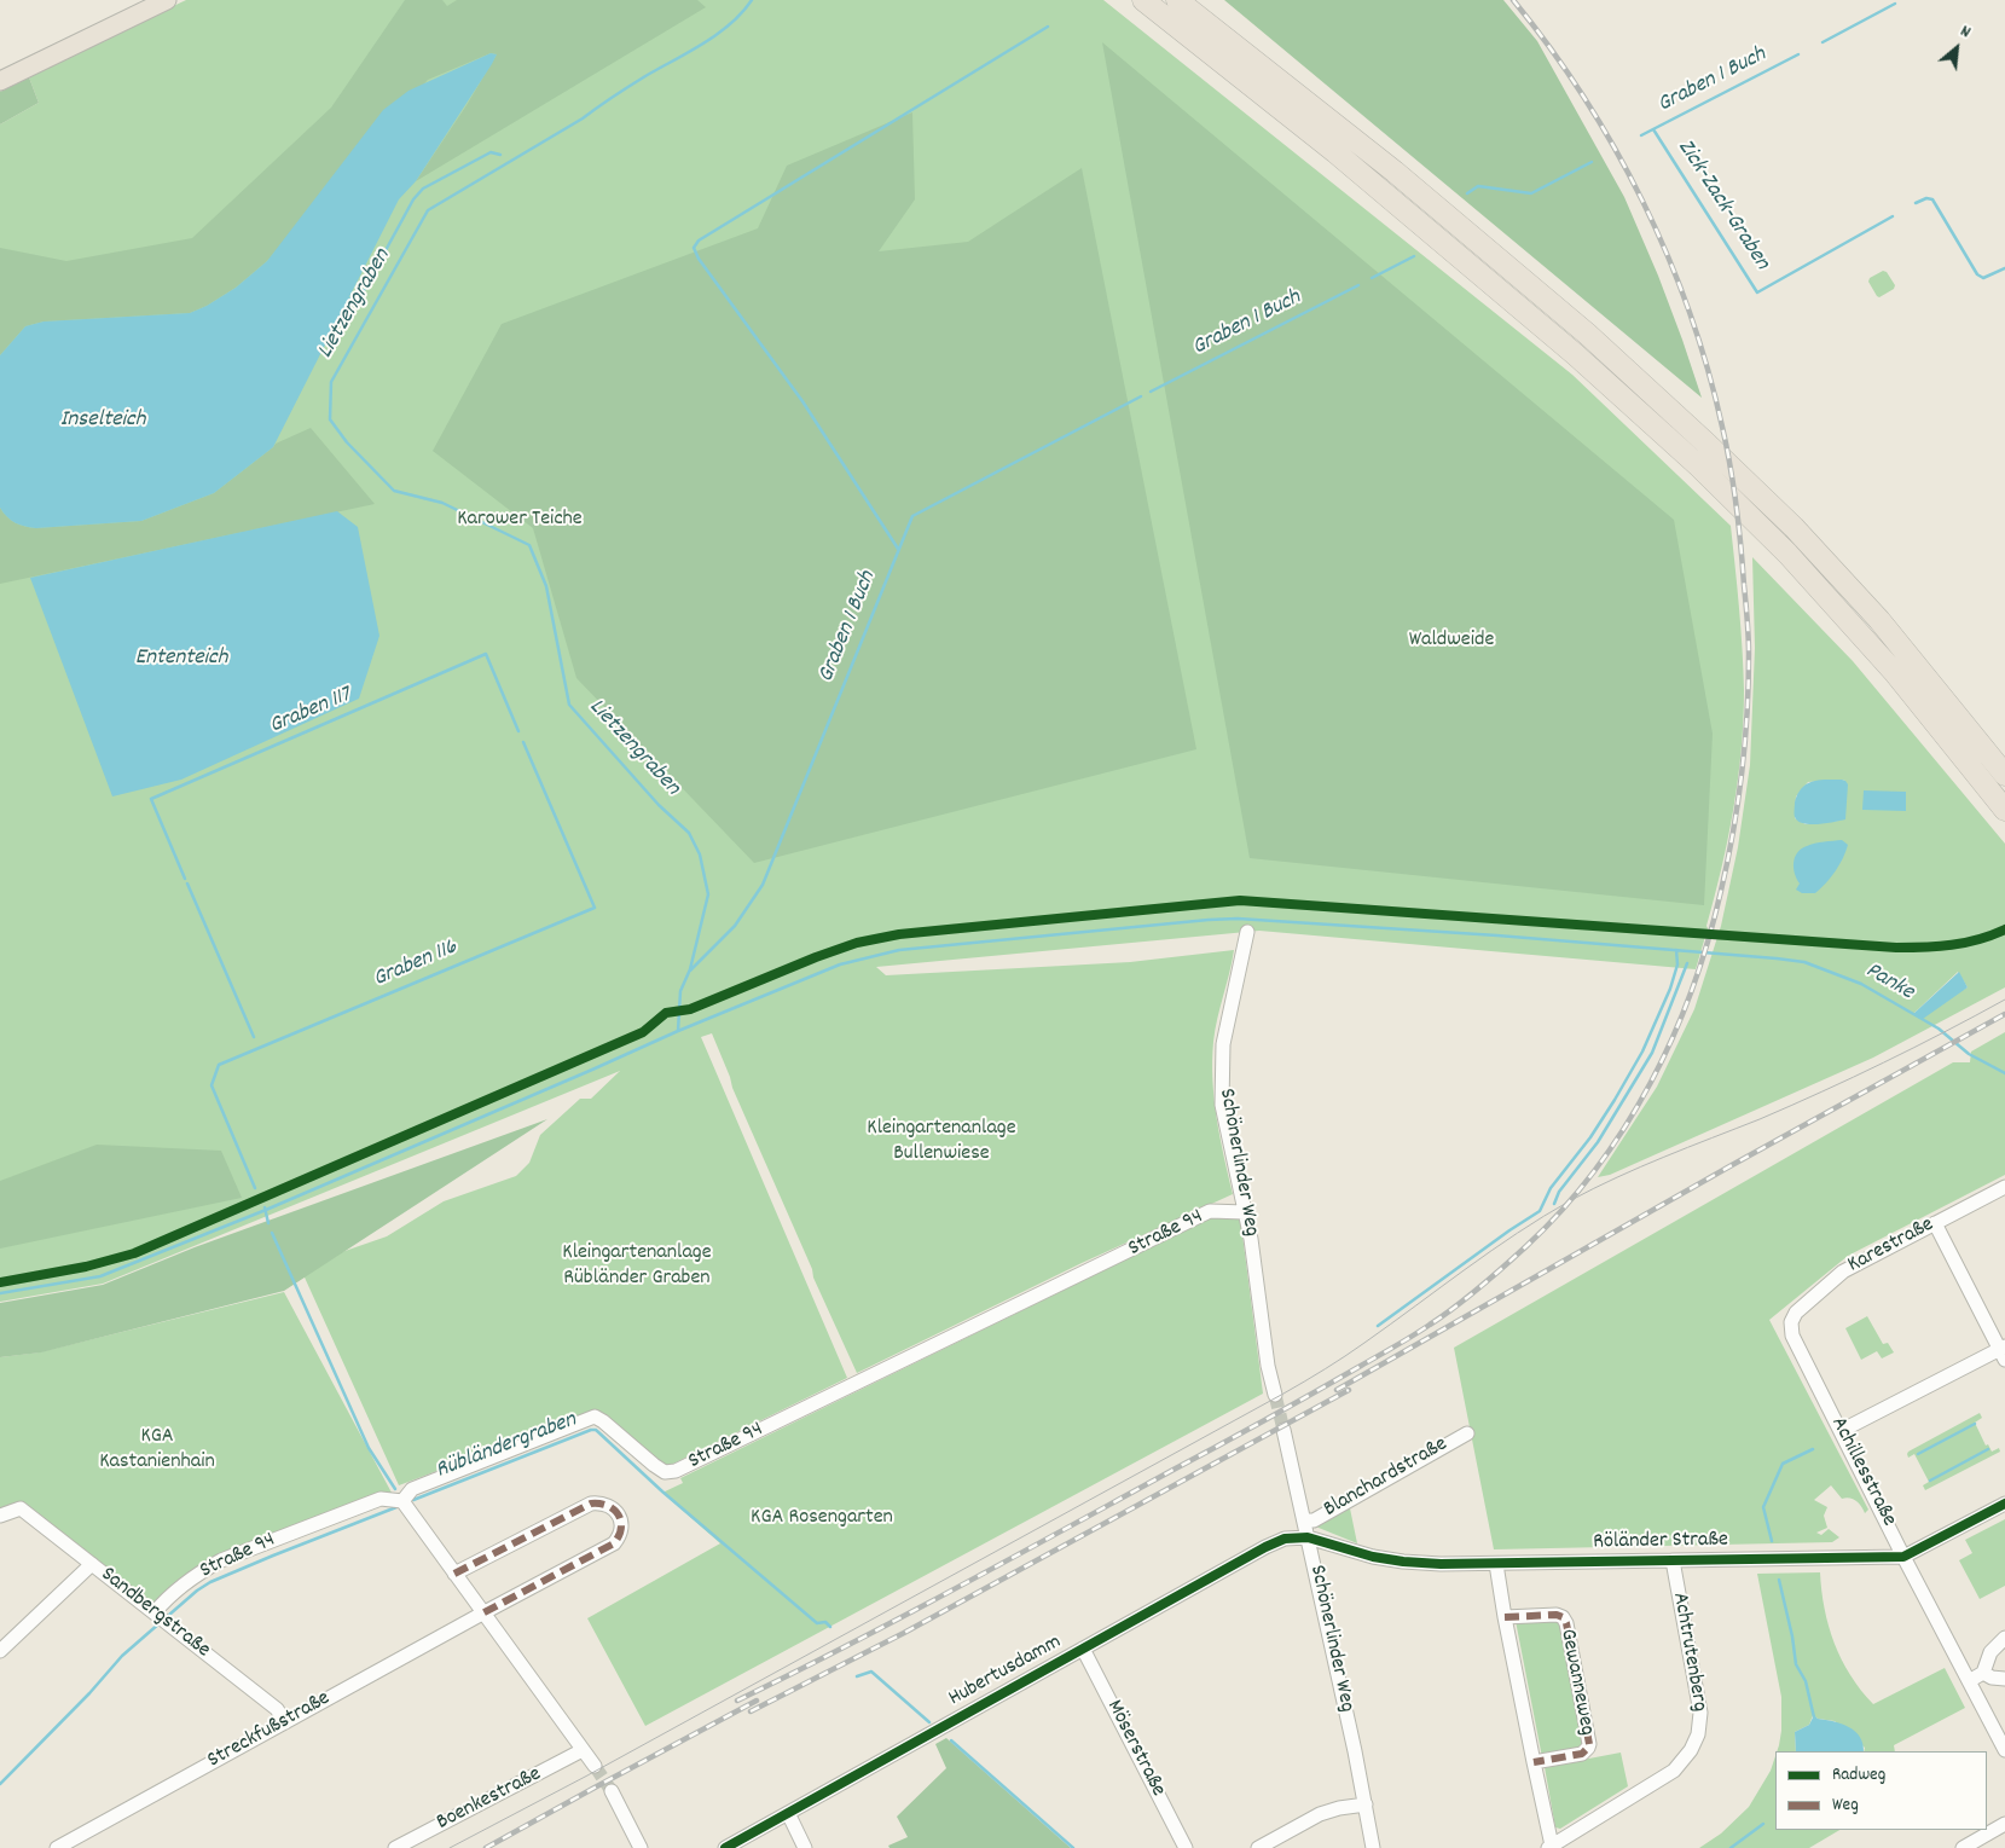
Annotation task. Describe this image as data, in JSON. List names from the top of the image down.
{
  "streets": {
    "street": [
      "Schönerlinder Weg",
      "Straße 94",
      "Karestraße",
      "Achillesstraße",
      "Blanchardstraße",
      "Röländer Straße",
      "Sandbergstraße",
      "Achtrutenberg",
      "Hubertusdamm",
      "Gewanneweg",
      "Streckfußstraße",
      "Möserstraße",
      "Boenkestraße"
    ]
  },
  "crossings": [
    ["Schönerlinder Weg", "Straße 94"],
    ["Schönerlinder Weg", "Blanchardstraße"],
    ["Schönerlinder Weg", "Röländer Straße"],
    ["Schönerlinder Weg", "Hubertusdamm"],
    ["Straße 94", "Sandbergstraße"],
    ["Karestraße", "Achillesstraße"],
    ["Achillesstraße", "Röländer Straße"],
    ["Röländer Straße", "Achtrutenberg"],
    ["Röländer Straße", "Hubertusdamm"],
    ["Sandbergstraße", "Streckfußstraße"],
    ["Hubertusdamm", "Möserstraße"]
  ],
  "water": [
    "Graben 1 Buch",
    "Zick-Zack-Graben",
    "Lietzengraben",
    "Inselteich",
    "Ententeich",
    "Graben 117",
    "Graben 116",
    "Panke",
    "Rübländergraben"
  ],
  "parks": [
    "Karower Teiche",
    "Waldweide",
    "Kleingartenanlage Bullenwiese",
    "Kleingartenanlage Rübländer Graben",
    "KGA Kastanienhain",
    "KGA Rosengarten"
  ],
  "legend": ["Radweg", "Weg"],
  "north": "top right"
}
